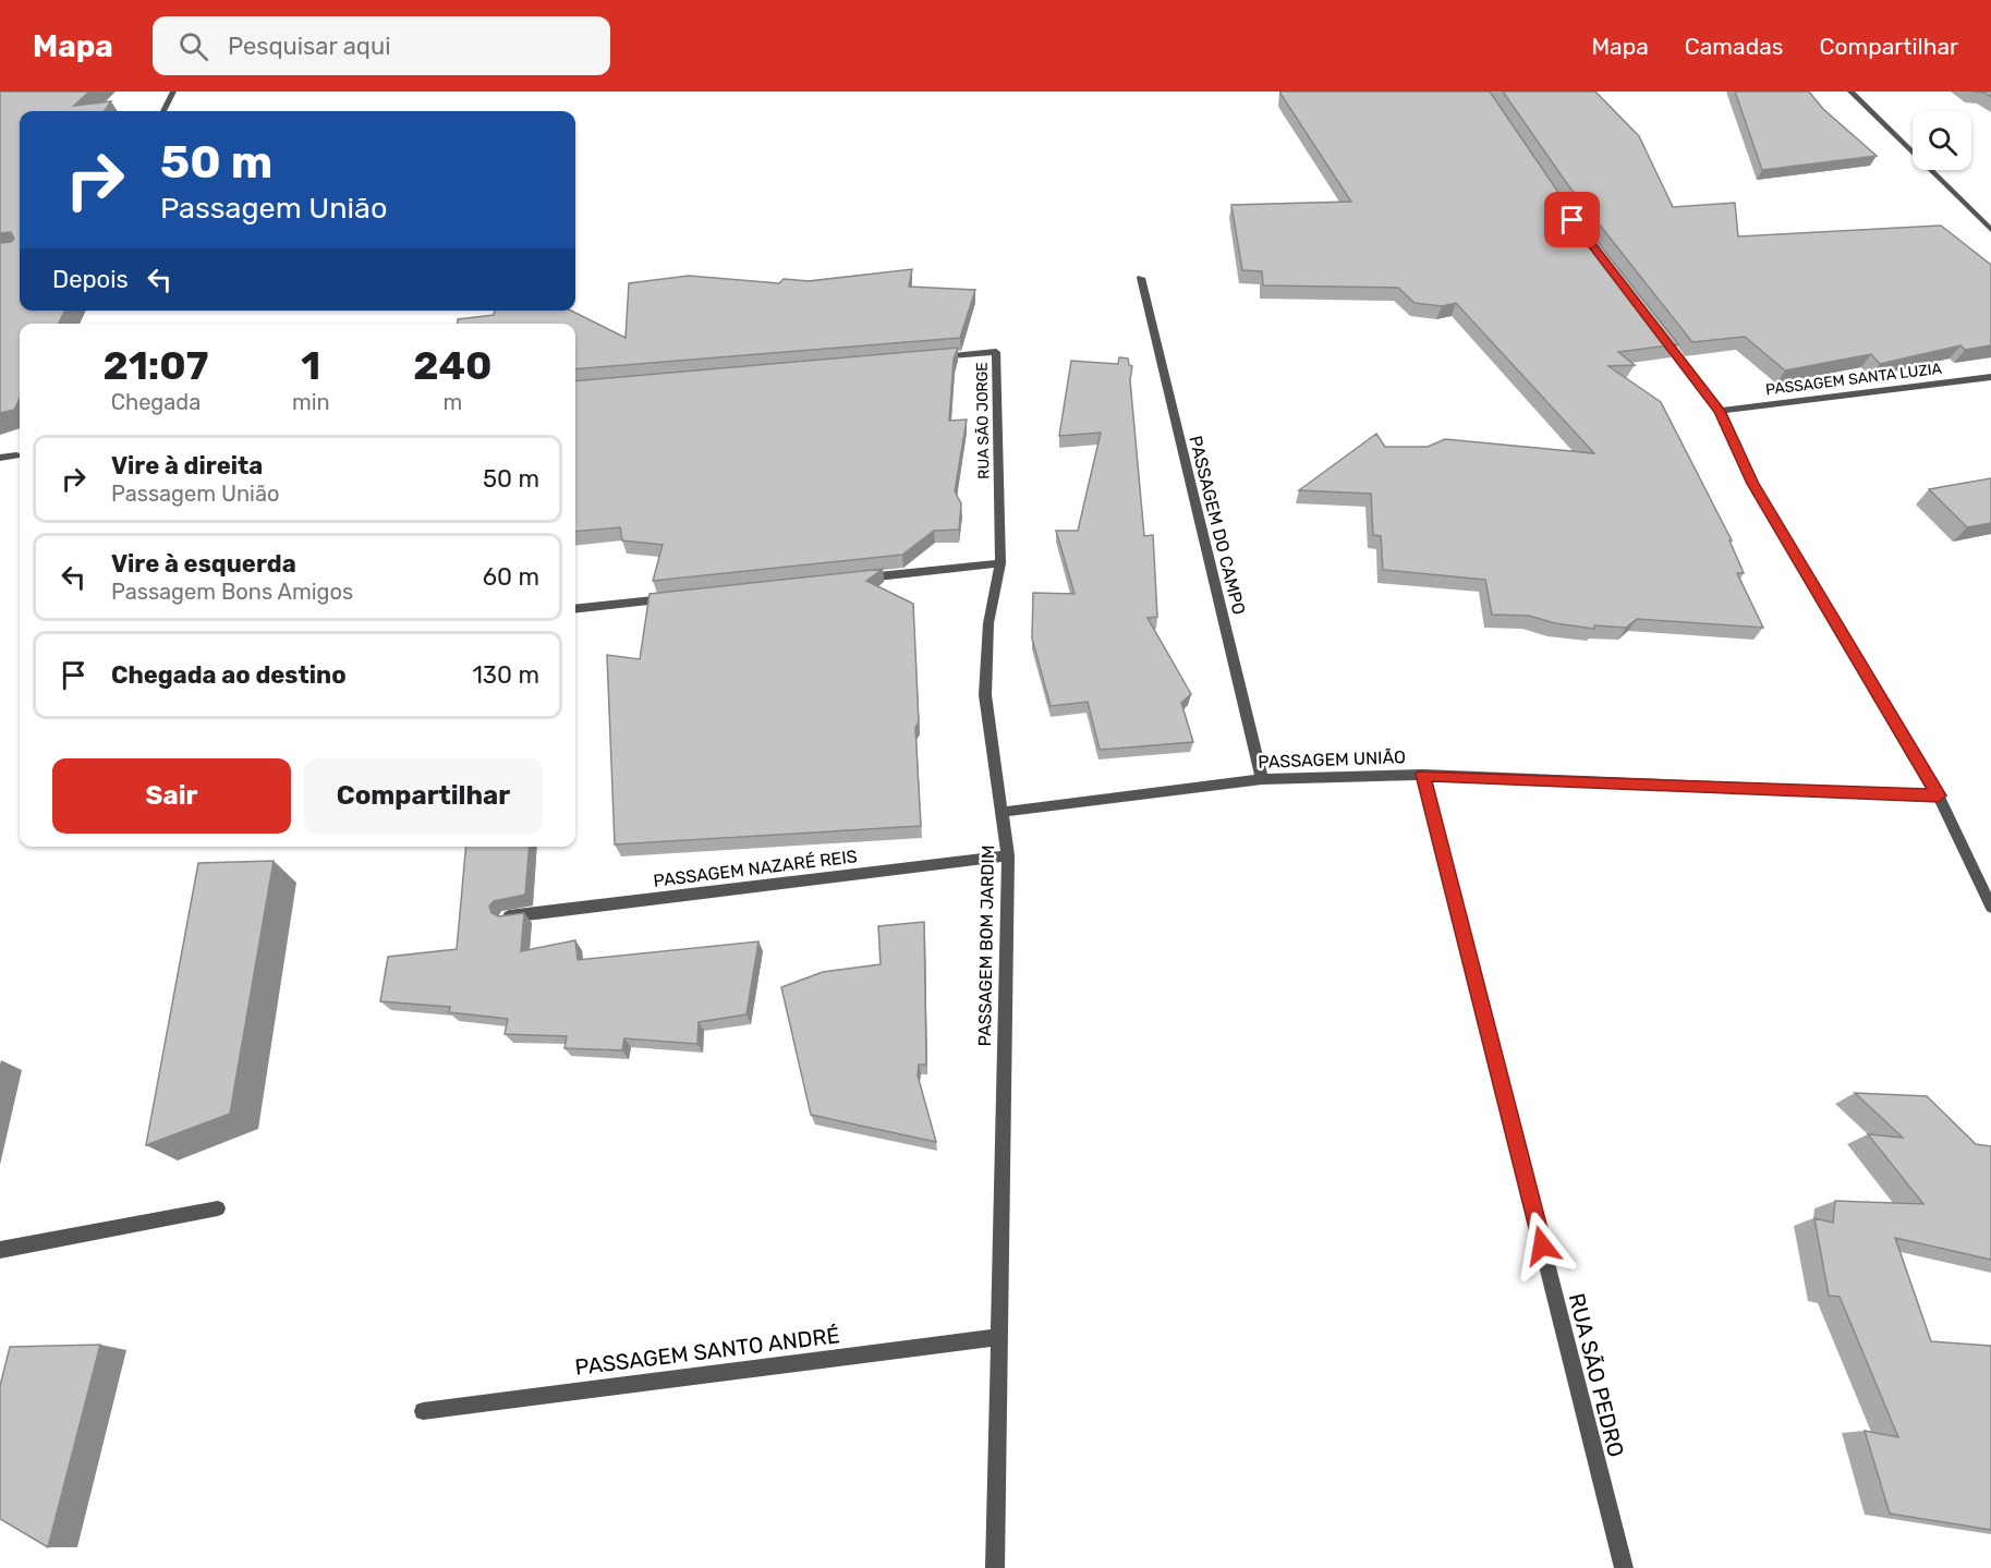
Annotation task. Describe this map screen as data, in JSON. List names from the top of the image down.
{
  "streets": {
    "street": [
      "PASSAGEM SANTA LUZIA",
      "RUA SÃO JORGE",
      "PASSAGEM DO CAMPO",
      "PASSAGEM UNIÃO",
      "PASSAGEM NAZARÉ REIS",
      "PASSAGEM BOM JARDIM",
      "PASSAGEM SANTO ANDRÉ",
      "RUA SÃO PEDRO"
    ]
  },
  "crossings": [
    ["RUA SÃO JORGE", "PASSAGEM BOM JARDIM"],
    ["PASSAGEM DO CAMPO", "PASSAGEM UNIÃO"],
    ["PASSAGEM UNIÃO", "PASSAGEM BOM JARDIM"],
    ["PASSAGEM UNIÃO", "RUA SÃO PEDRO"],
    ["PASSAGEM NAZARÉ REIS", "PASSAGEM BOM JARDIM"],
    ["PASSAGEM BOM JARDIM", "PASSAGEM SANTO ANDRÉ"]
  ],
  "page": {
    "header": "Mapa",
    "search": "Pesquisar aqui",
    "nav": ["Mapa", "Camadas", "Compartilhar"],
    "turn": ["50 m", "Passagem União"],
    "then": "Depois",
    "eta": [
      "21:07",
      "Chegada",
      "1",
      "min",
      "240",
      "m"
    ],
    "list": [
      {
        "name": "Vire à direita",
        "note": "Passagem União",
        "value": "50 m"
      },
      {
        "name": "Vire à esquerda",
        "note": "Passagem Bons Amigos",
        "value": "60 m"
      },
      {
        "name": "Chegada ao destino",
        "value": "130 m"
      }
    ],
    "buttons": ["Sair", "Compartilhar"]
  }
}
